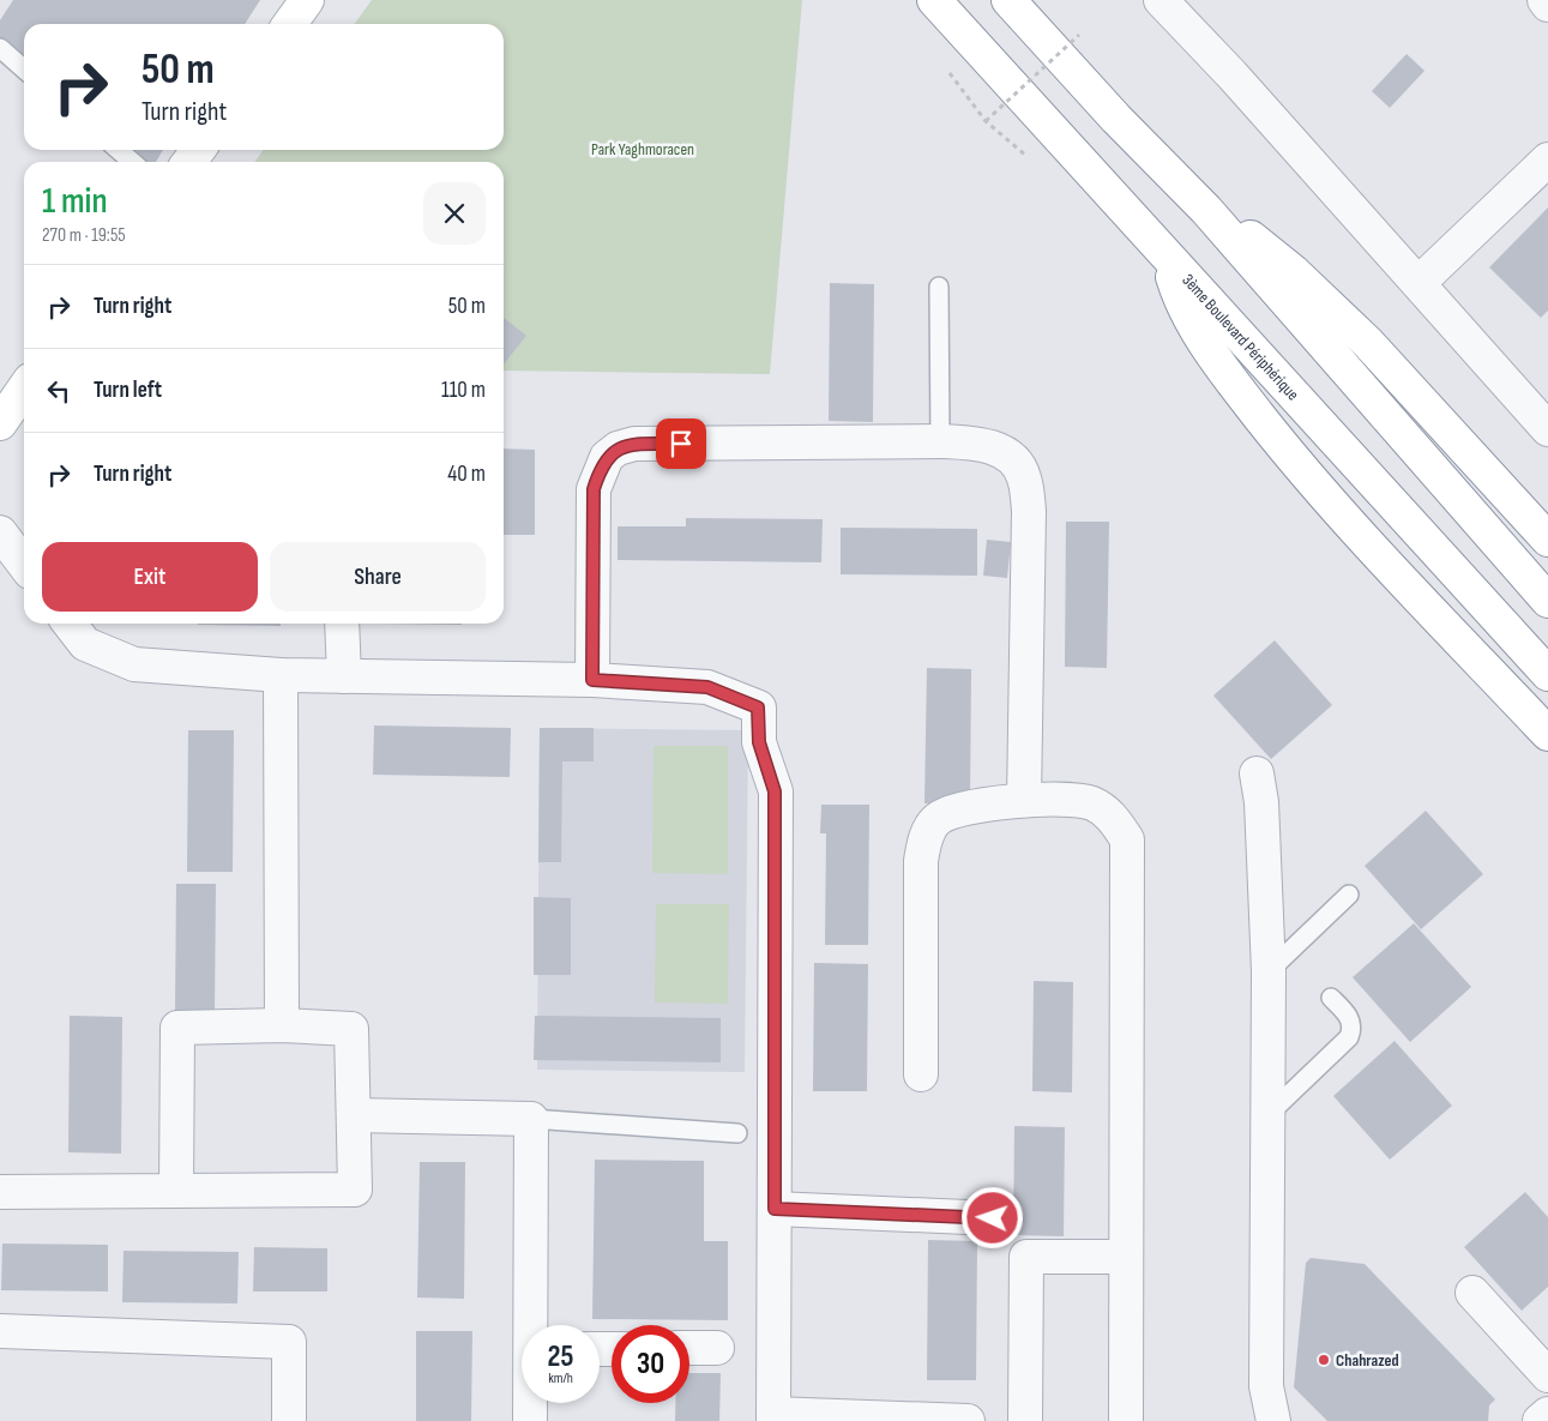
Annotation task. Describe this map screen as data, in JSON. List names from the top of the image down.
{
  "streets": {
    "main road": ["3ème Boulevard Périphérique"]
  },
  "parks": ["Park Yaghmoracen"],
  "places": ["Chahrazed"],
  "page": {
    "turn": ["50 m", "Turn right"],
    "heading": ["1 min", "270 m · 19:55"],
    "list": [
      {
        "name": "Turn right",
        "value": "50 m"
      },
      {
        "name": "Turn left",
        "value": "110 m"
      },
      {
        "name": "Turn right",
        "value": "40 m"
      }
    ],
    "buttons": ["Exit", "Share"],
    "speed": "25 km/h",
    "limit": "30"
  }
}
